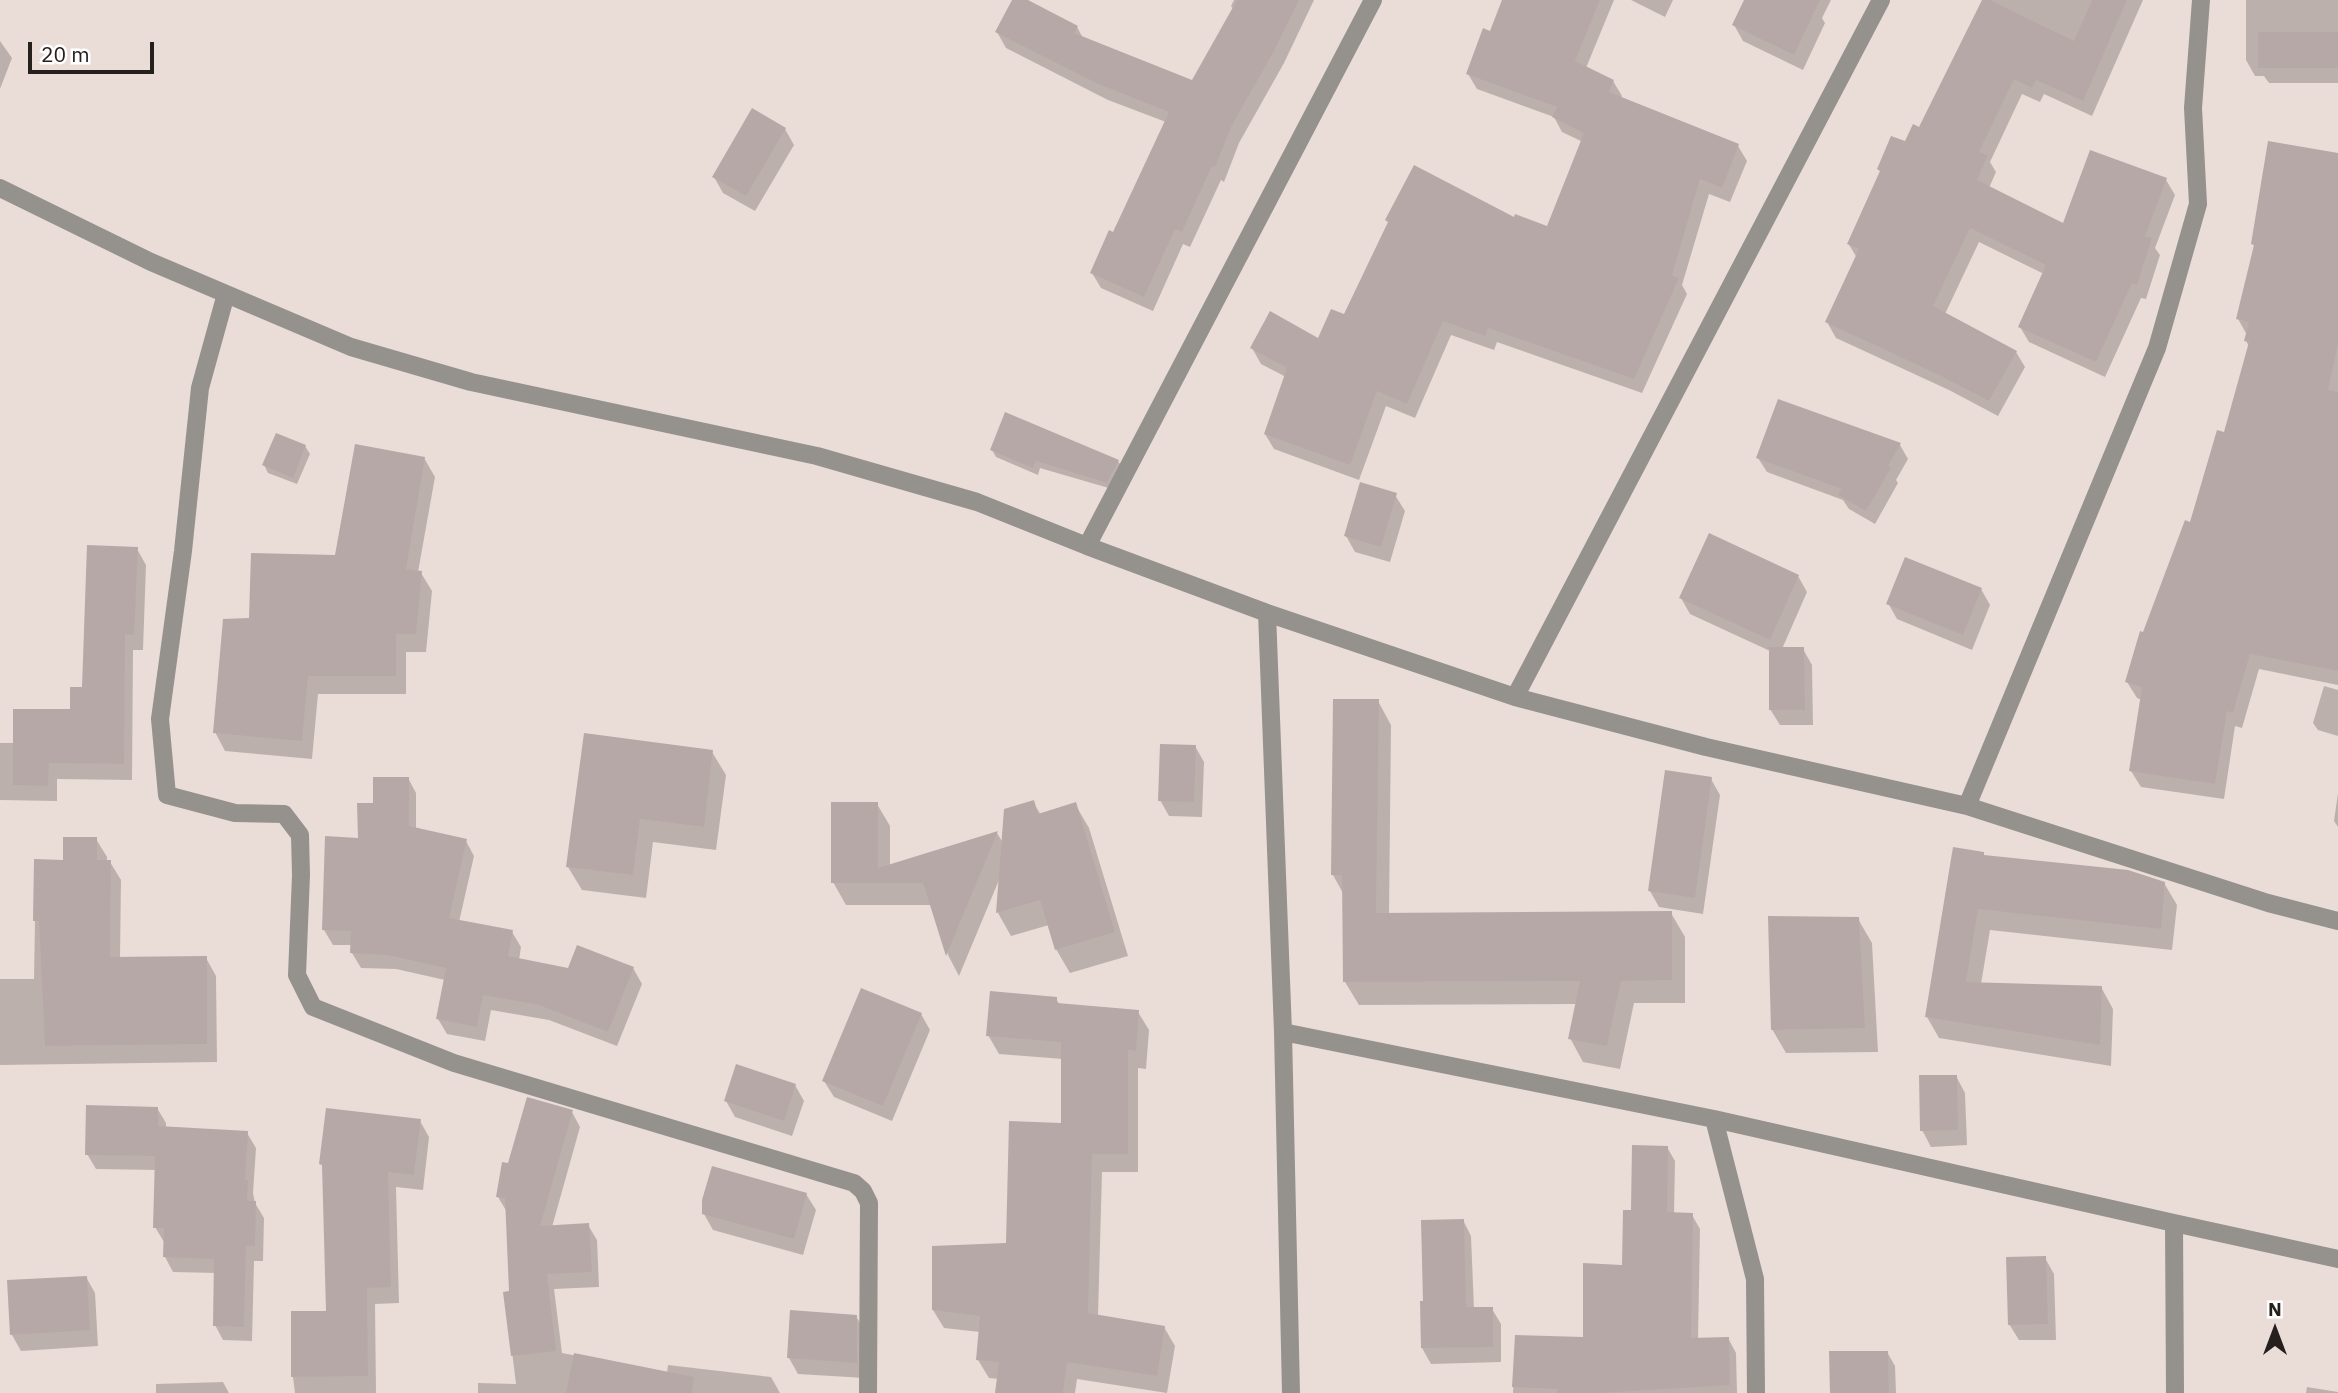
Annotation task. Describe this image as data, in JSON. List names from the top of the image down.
{
  "scale_bar": "20 m",
  "north": "top"
}
